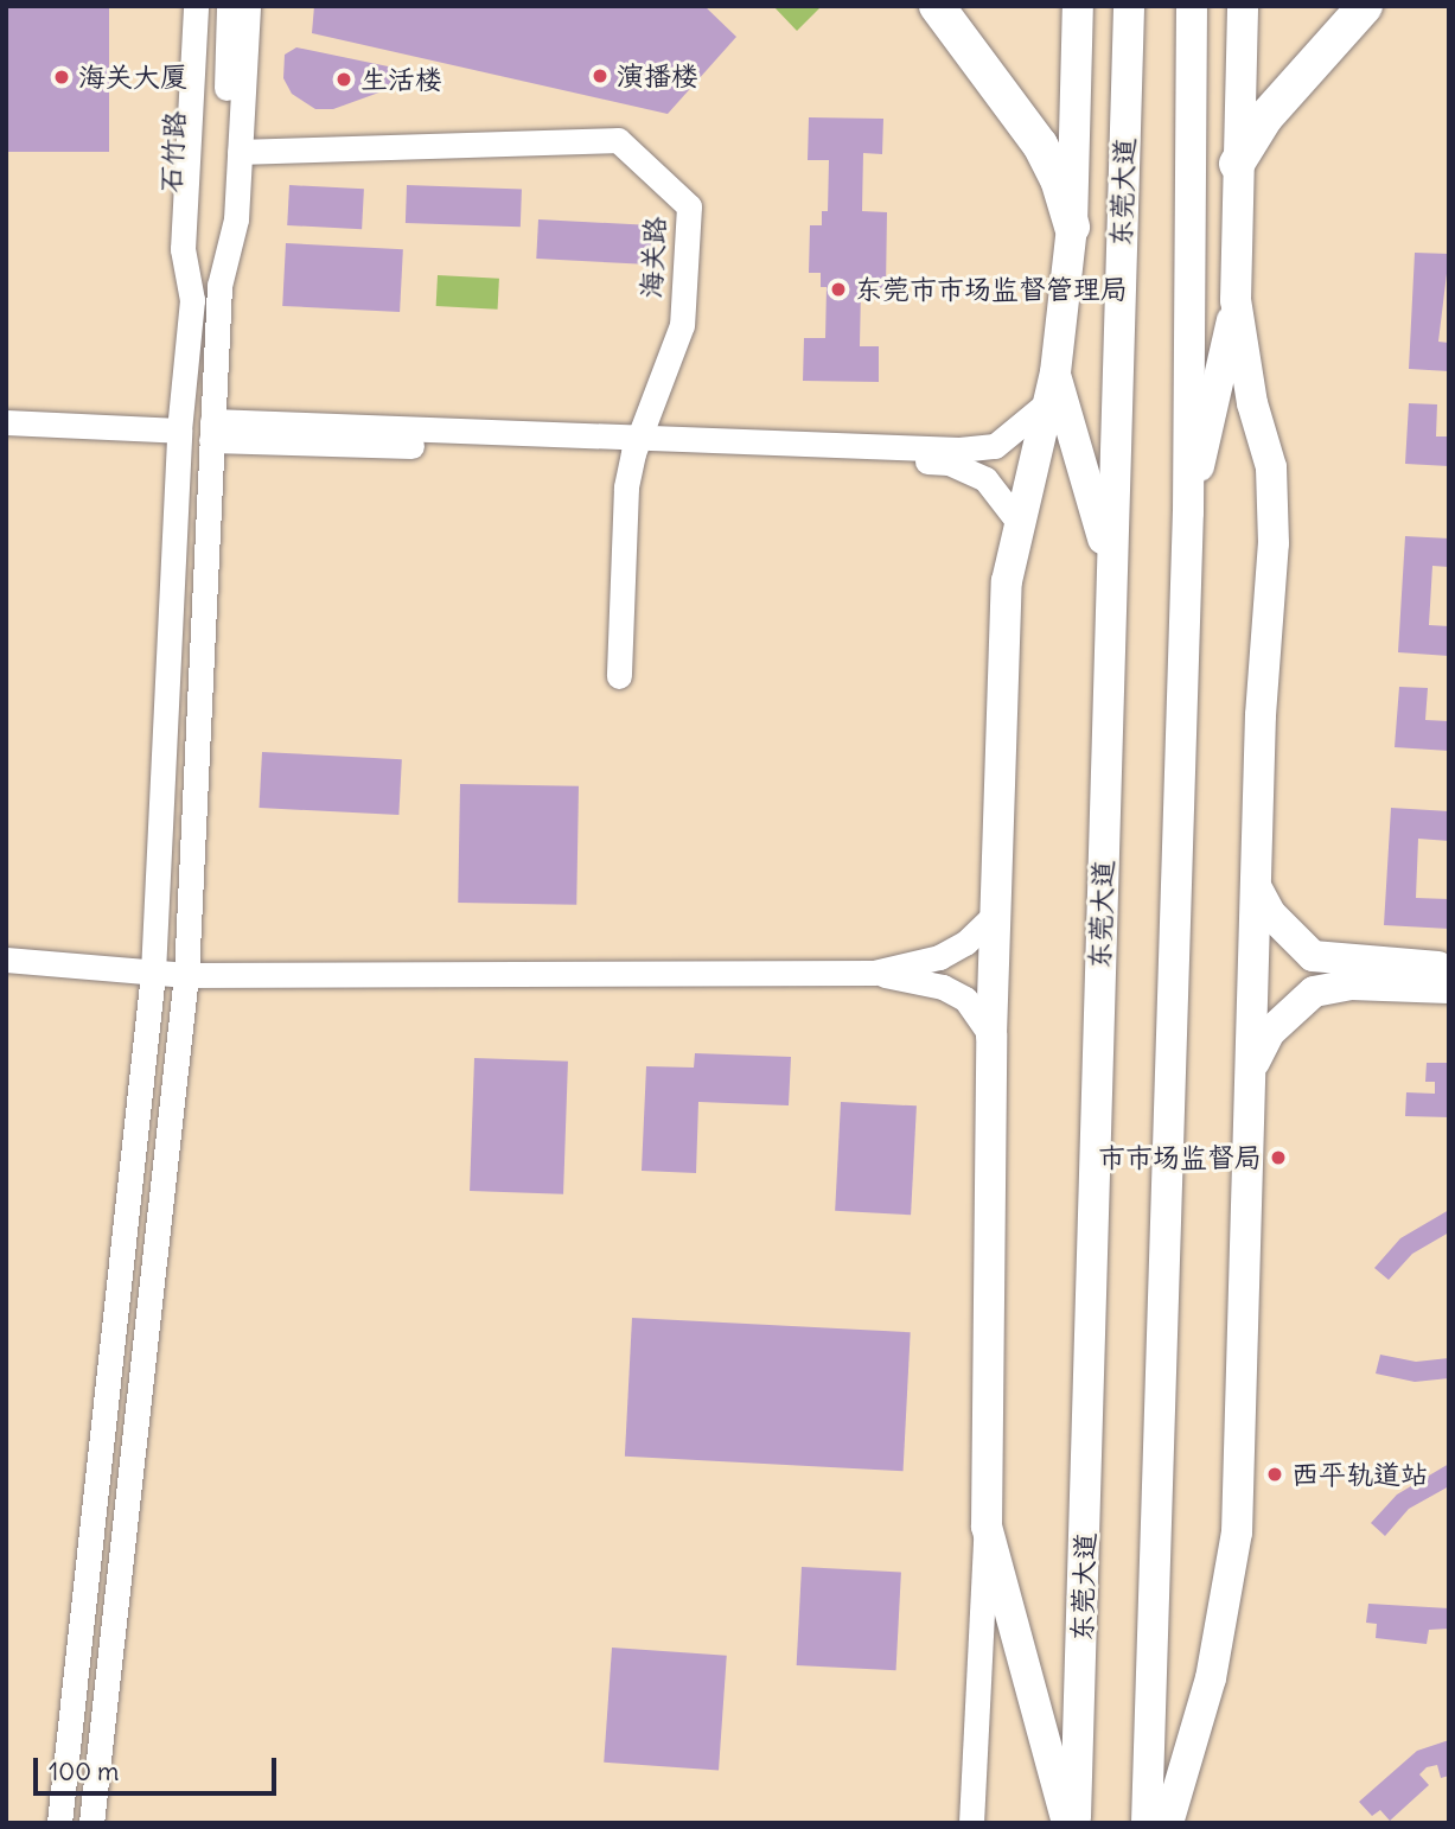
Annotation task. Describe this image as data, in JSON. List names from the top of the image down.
{
  "streets": {
    "main road": ["东莞大道"],
    "street": ["石竹路", "海关路"]
  },
  "places": [
    "演播楼",
    "海关大厦",
    "生活楼",
    "东莞市市场监督管理局",
    "市市场监督局",
    "西平轨道站"
  ],
  "scale_bar": "100 m"
}
